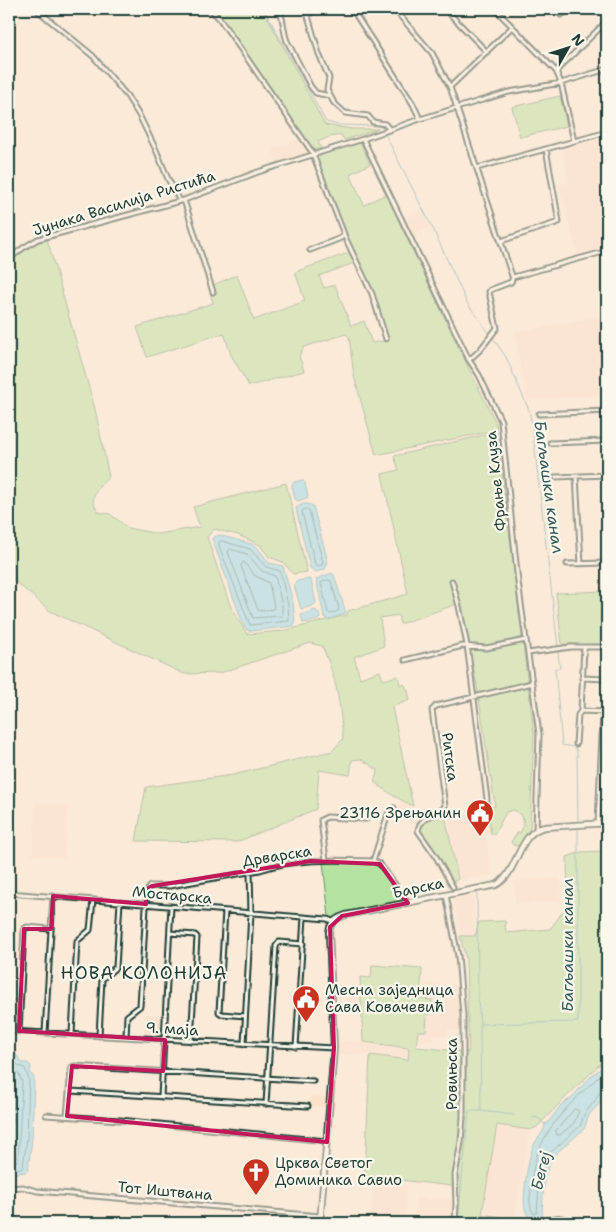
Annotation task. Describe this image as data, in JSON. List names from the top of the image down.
{
  "streets": {
    "street": [
      "Јунака Василија Ристића",
      "Фрање Клуза",
      "Ритска",
      "Дрварска",
      "Барска",
      "Мостарска",
      "9. маја",
      "Ровињска",
      "Тот Иштвана"
    ]
  },
  "crossings": [
    ["Јунака Василија Ристића", "Фрање Клуза"],
    ["Фрање Клуза", "Ритска"],
    ["Фрање Клуза", "Барска"],
    ["Дрварска", "Мостарска"],
    ["Барска", "Мостарска"],
    ["Барска", "Ровињска"]
  ],
  "districts": ["НОВА КОЛОНИЈА"],
  "water": ["Багљашки канал", "Бегеј"],
  "places": {
    "public building": ["23116 Зрењанин", "Месна заједница Сава Ковачевић"],
    "church": ["Црква Светог Доминика Савио"]
  },
  "north": "top right"
}
